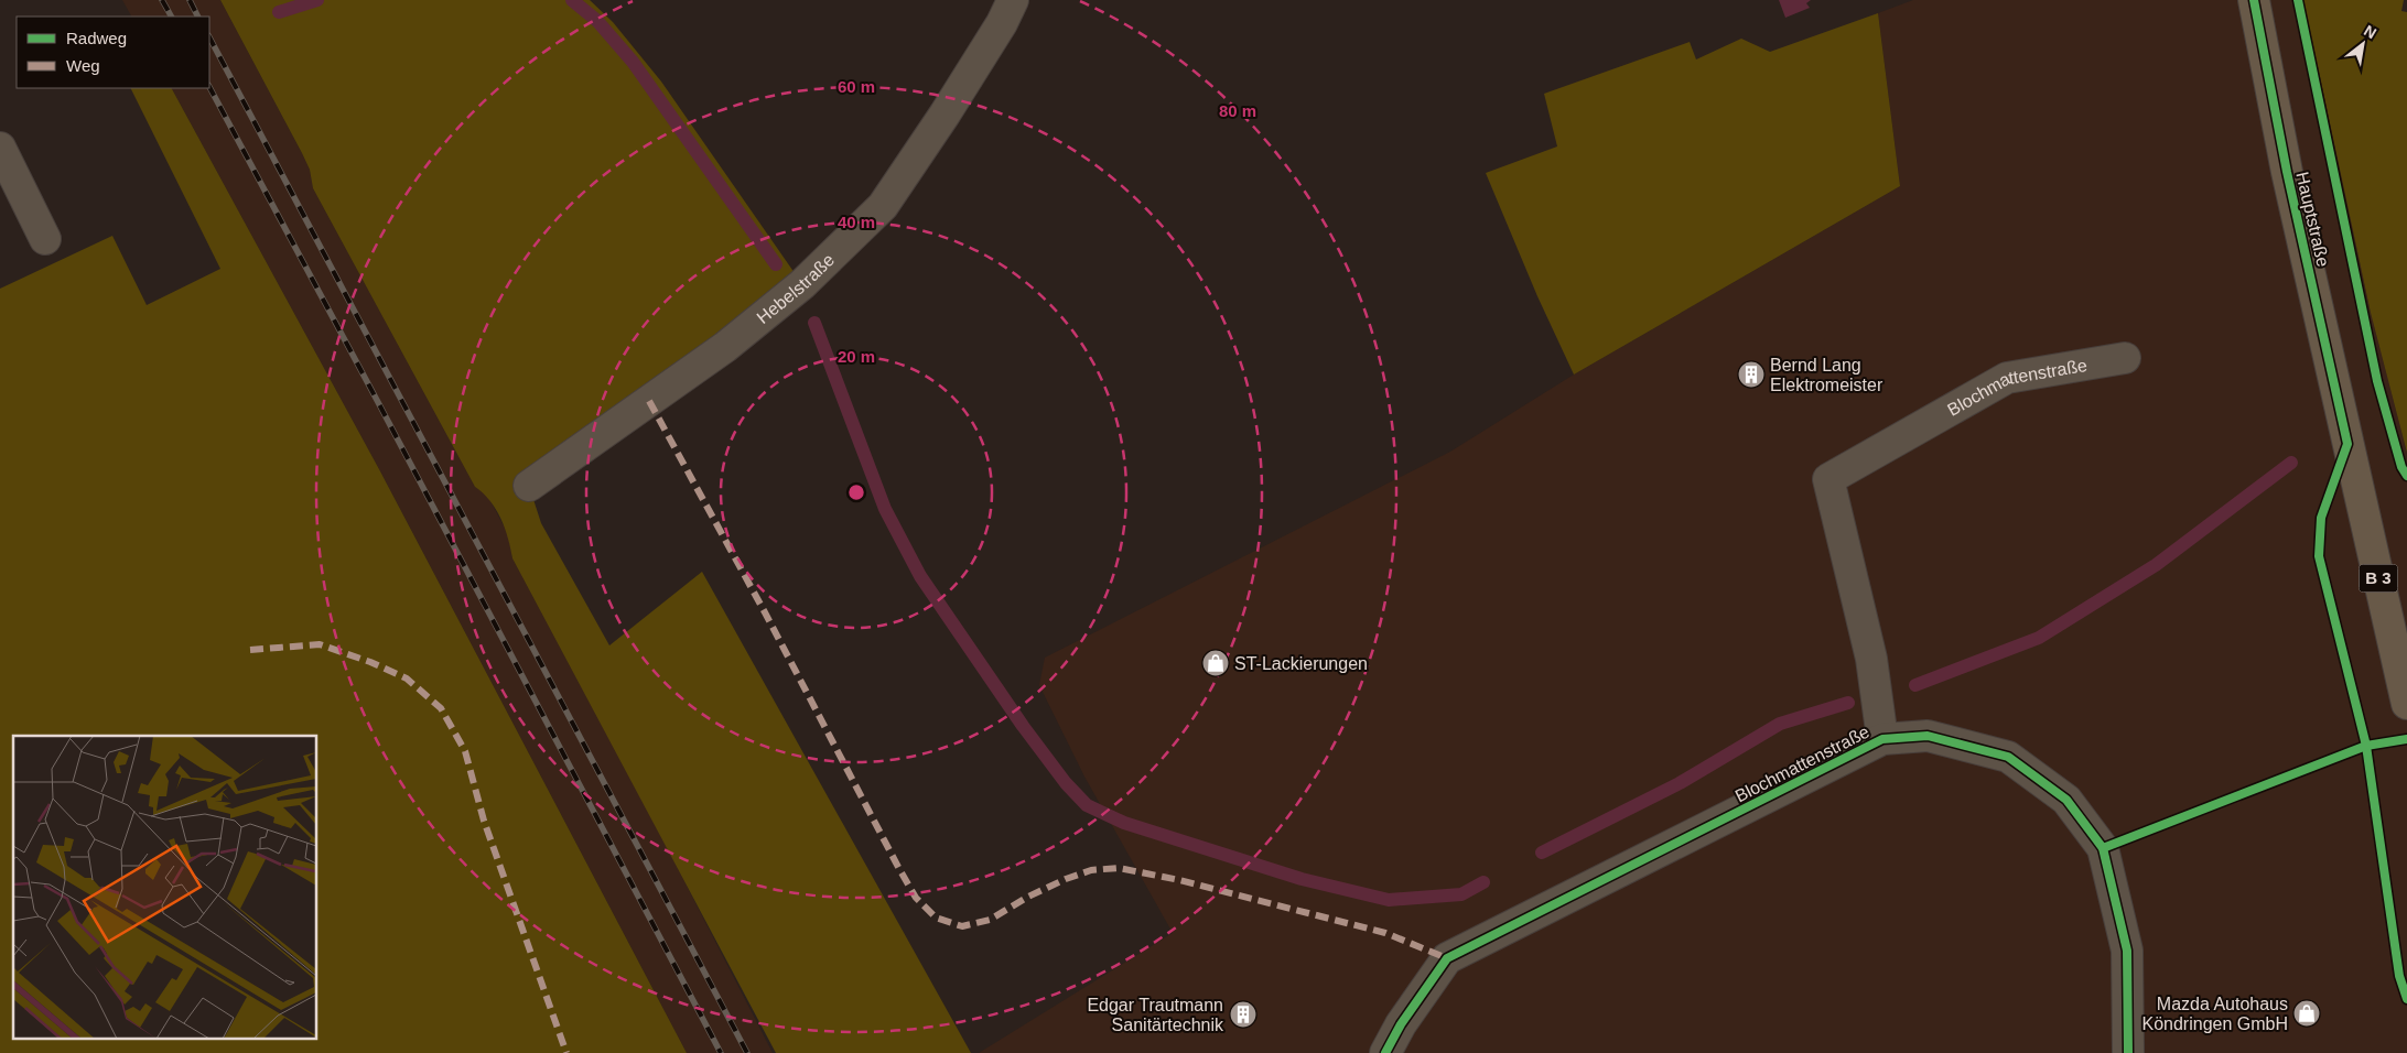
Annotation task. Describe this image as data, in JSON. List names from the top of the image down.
{
  "streets": {
    "main road": ["Hauptstraße", "B 3"],
    "street": ["Hebelstraße", "Blochmattenstraße"]
  },
  "places": {
    "building": ["Bernd Lang Elektromeister", "Edgar Trautmann Sanitärtechnik"],
    "shop": ["ST-Lackierungen", "Mazda Autohaus Köndringen GmbH"]
  },
  "legend": ["Radweg", "Weg"],
  "north": "top right",
  "rings": [
    "60 m",
    "80 m",
    "40 m",
    "20 m"
  ]
}
